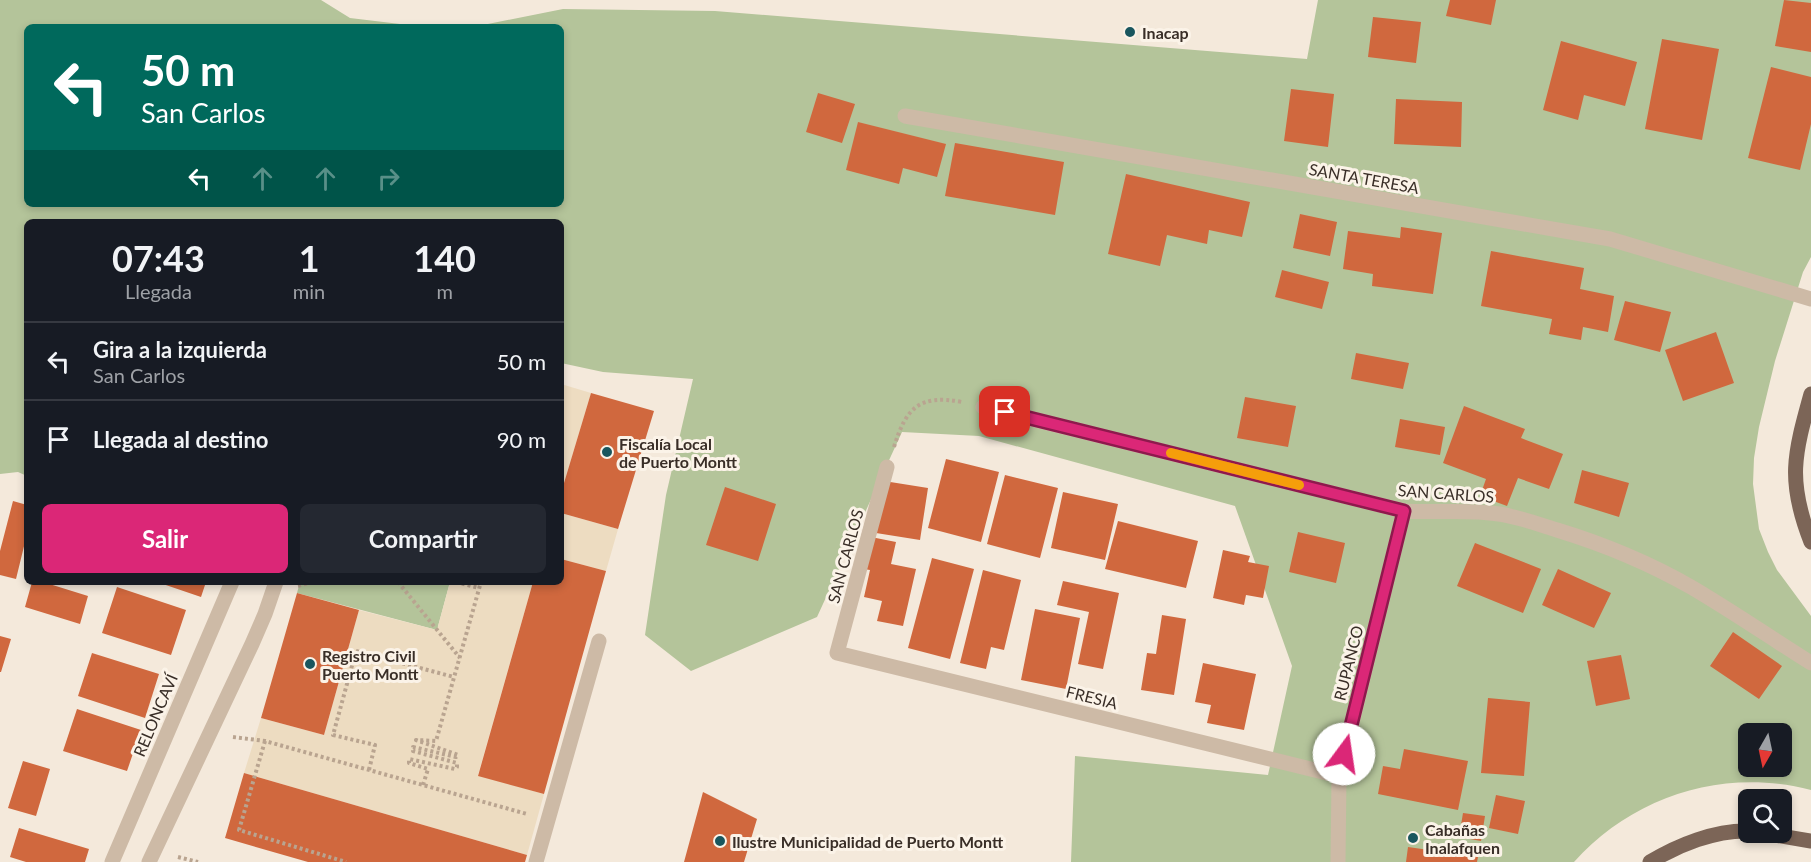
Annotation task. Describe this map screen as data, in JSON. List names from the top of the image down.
{
  "streets": {
    "street": [
      "SANTA TERESA",
      "SAN CARLOS",
      "RUPANCO",
      "FRESIA",
      "RELONCAVÍ"
    ]
  },
  "crossings": [
    ["SAN CARLOS", "RUPANCO"],
    ["SAN CARLOS", "FRESIA"],
    ["RUPANCO", "FRESIA"]
  ],
  "places": [
    "Inacap",
    "Fiscalía Local de Puerto Montt",
    "Registro Civil Puerto Montt",
    "Cabañas Inalafquen",
    "Ilustre Municipalidad de Puerto Montt"
  ],
  "north": "bottom",
  "page": {
    "turn": ["50 m", "San Carlos"],
    "eta": [
      "07:43",
      "Llegada",
      "1",
      "min",
      "140",
      "m"
    ],
    "list": [
      {
        "name": "Gira a la izquierda",
        "note": "San Carlos",
        "value": "50 m"
      },
      {
        "name": "Llegada al destino",
        "value": "90 m"
      }
    ],
    "buttons": ["Salir", "Compartir"]
  }
}
